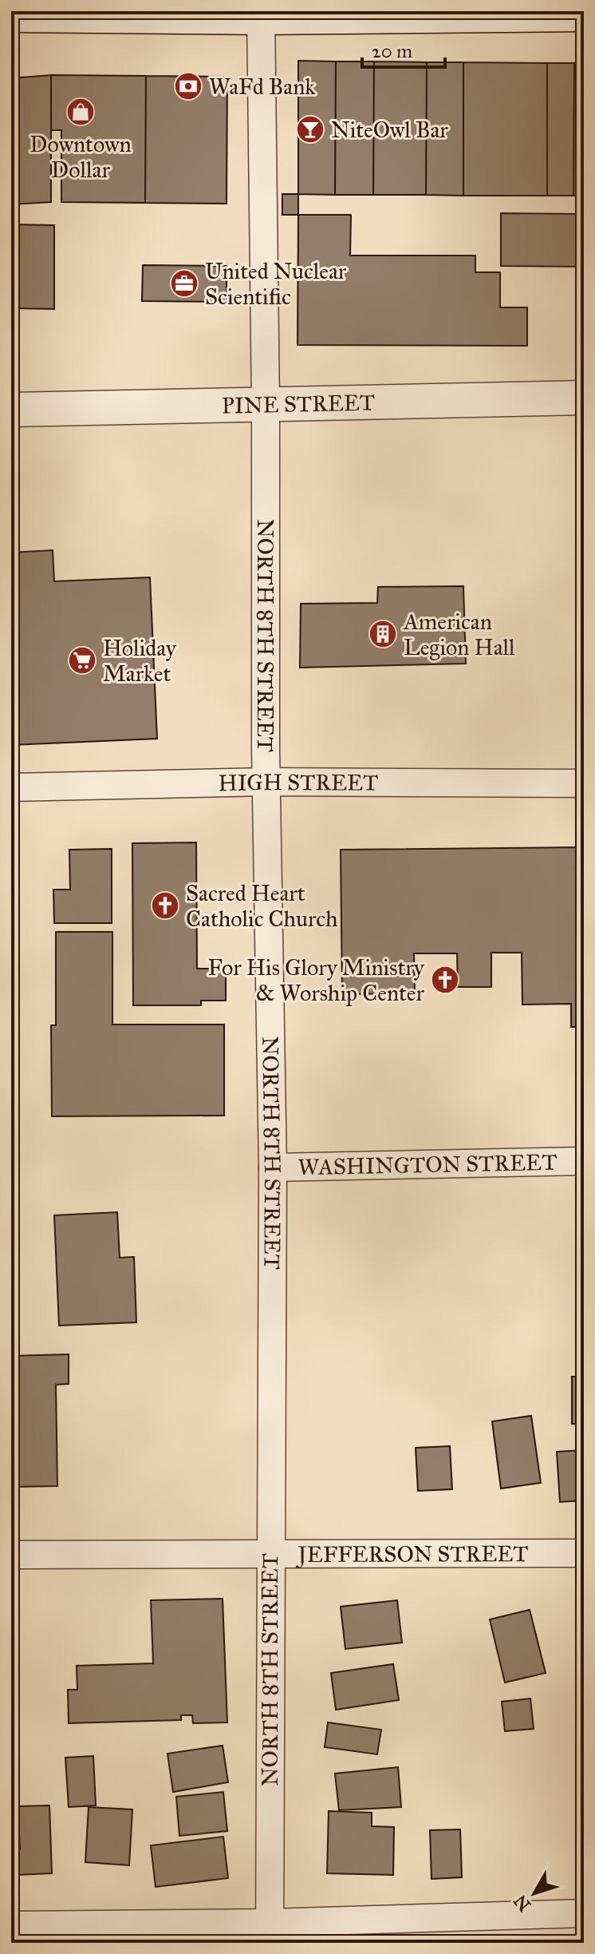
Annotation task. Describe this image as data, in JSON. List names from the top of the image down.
{
  "streets": {
    "street": [
      "PINE STREET",
      "NORTH 8TH STREET",
      "HIGH STREET",
      "WASHINGTON STREET",
      "JEFFERSON STREET"
    ]
  },
  "crossings": [
    ["PINE STREET", "NORTH 8TH STREET"],
    ["NORTH 8TH STREET", "HIGH STREET"],
    ["NORTH 8TH STREET", "WASHINGTON STREET"],
    ["NORTH 8TH STREET", "JEFFERSON STREET"]
  ],
  "places": {
    "bank": ["WaFd Bank"],
    "shop": ["Downtown Dollar"],
    "bar": ["NiteOwl Bar"],
    "office": ["United Nuclear Scientific"],
    "building": ["American Legion Hall"],
    "supermarket": ["Holiday Market"],
    "church": ["Sacred Heart Catholic Church", "For His Glory Ministry & Worship Center"]
  },
  "scale_bar": "20 m",
  "north": "bottom left"
}
